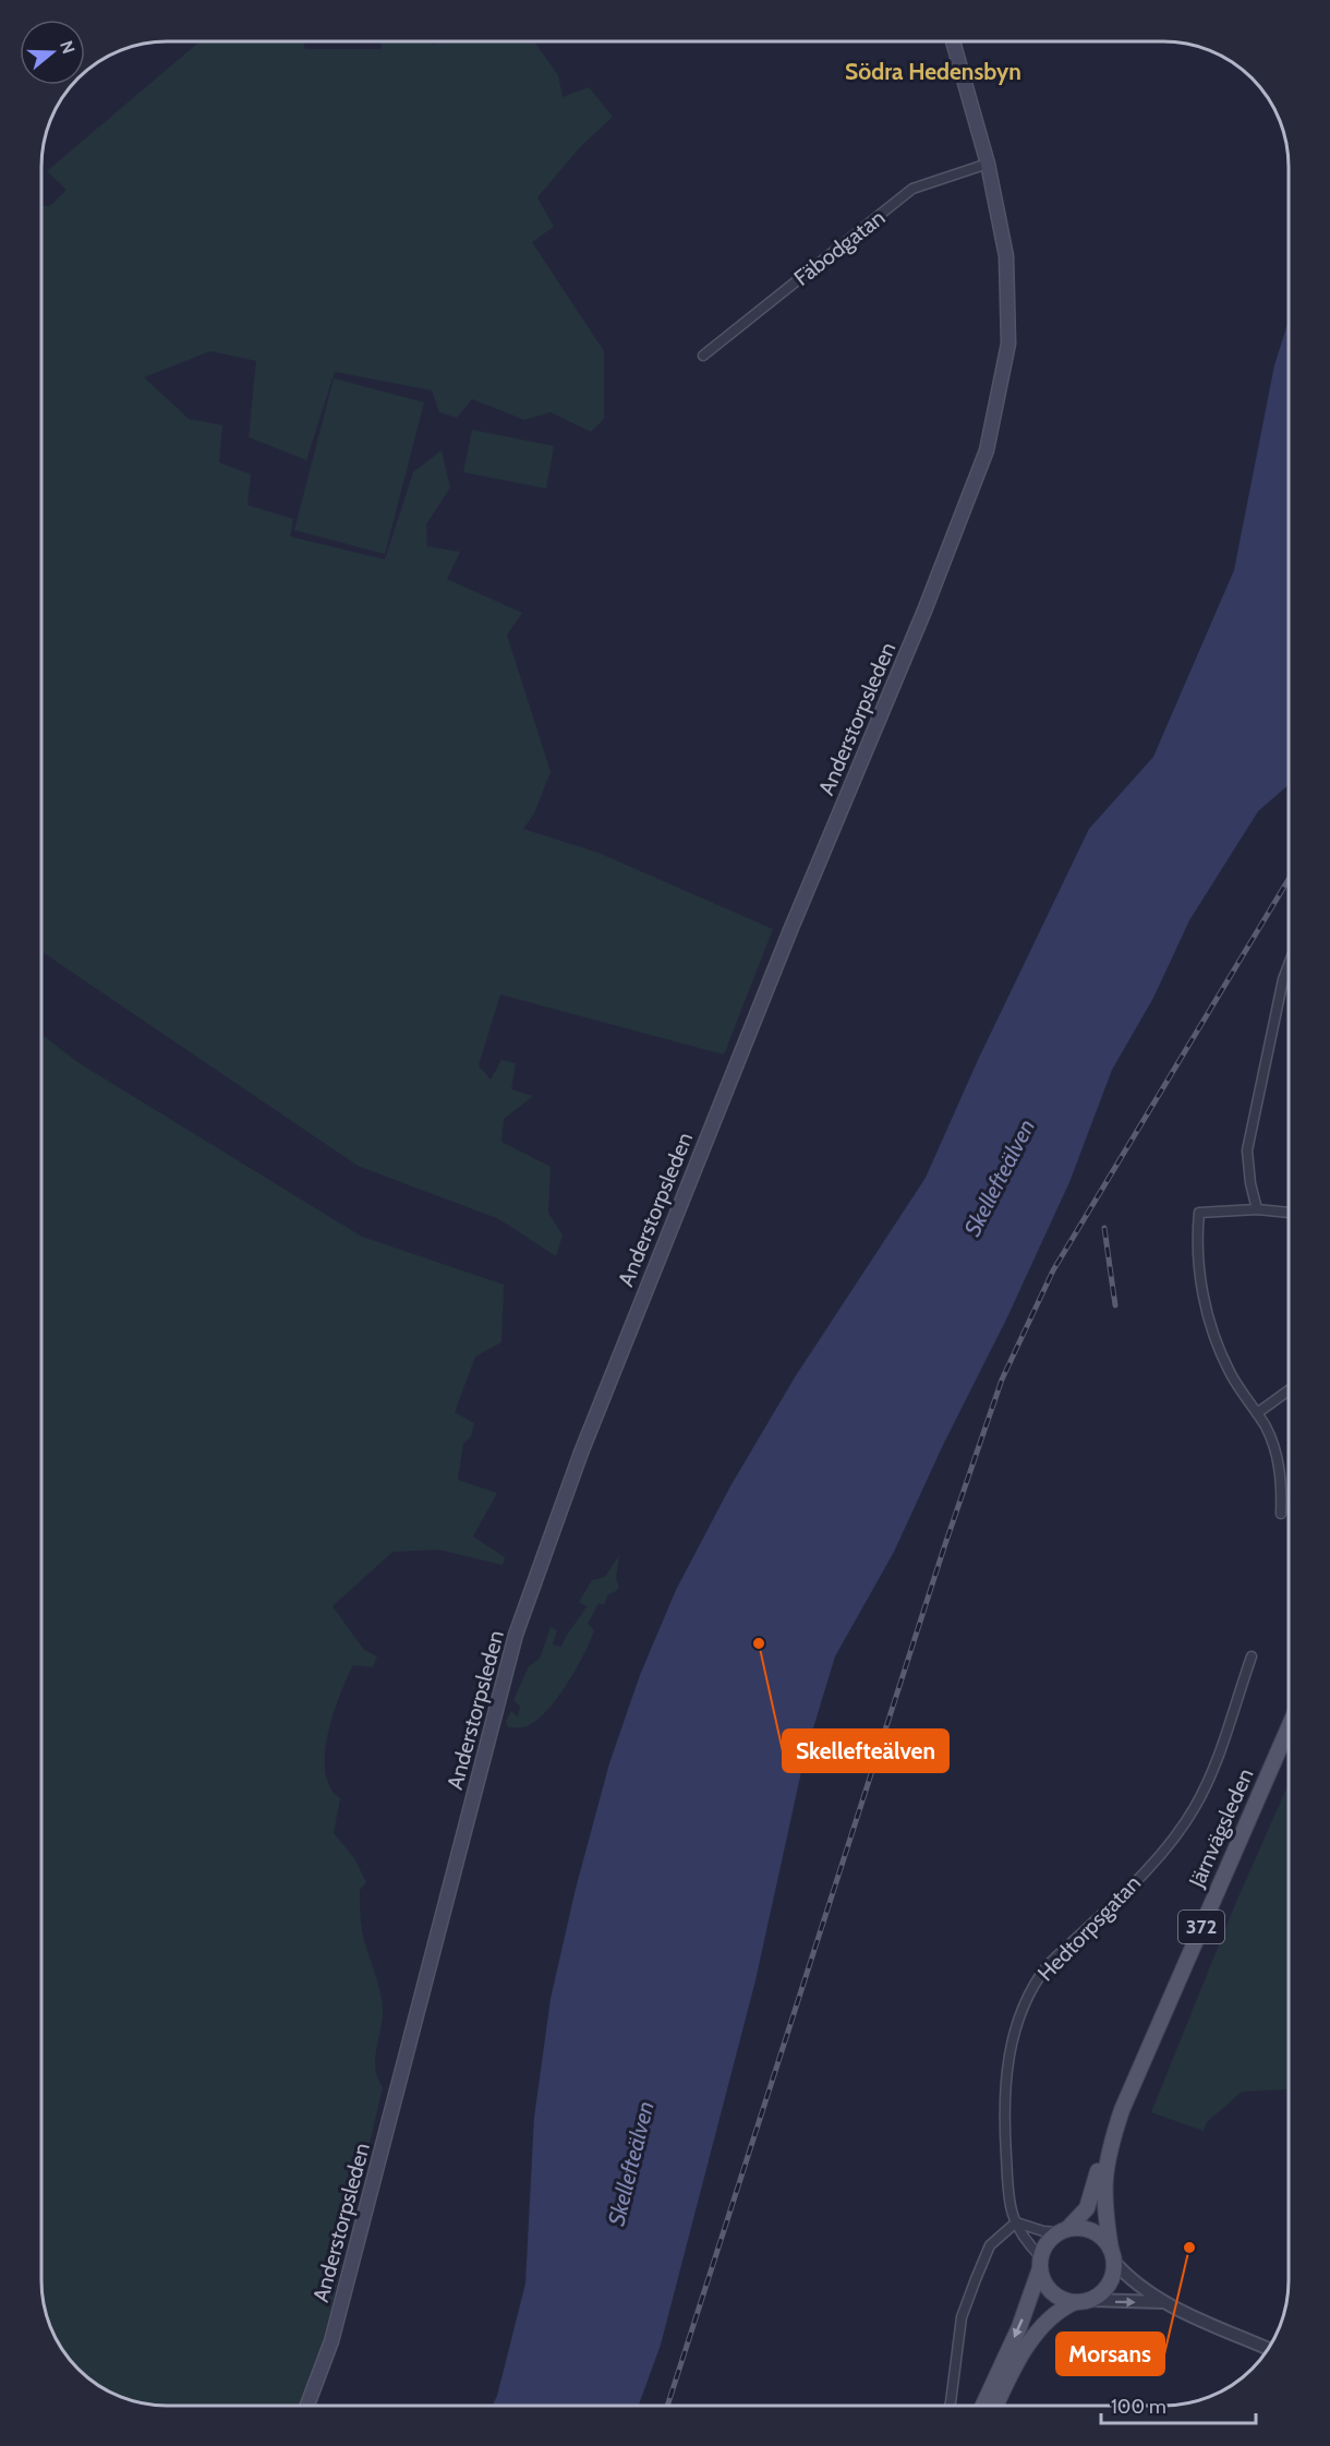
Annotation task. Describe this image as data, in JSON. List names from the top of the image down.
{
  "streets": {
    "main road": ["Anderstorpsleden", "Järnvägsleden", "372"],
    "street": ["Fäbodgatan", "Hedtorpsgatan"]
  },
  "crossings": [
    ["Fäbodgatan", "Anderstorpsleden"]
  ],
  "districts": ["Södra Hedensbyn"],
  "water": ["Skellefteälven"],
  "places": ["Skellefteälven", "Morsans"],
  "scale_bar": "100 m",
  "north": "right"
}
